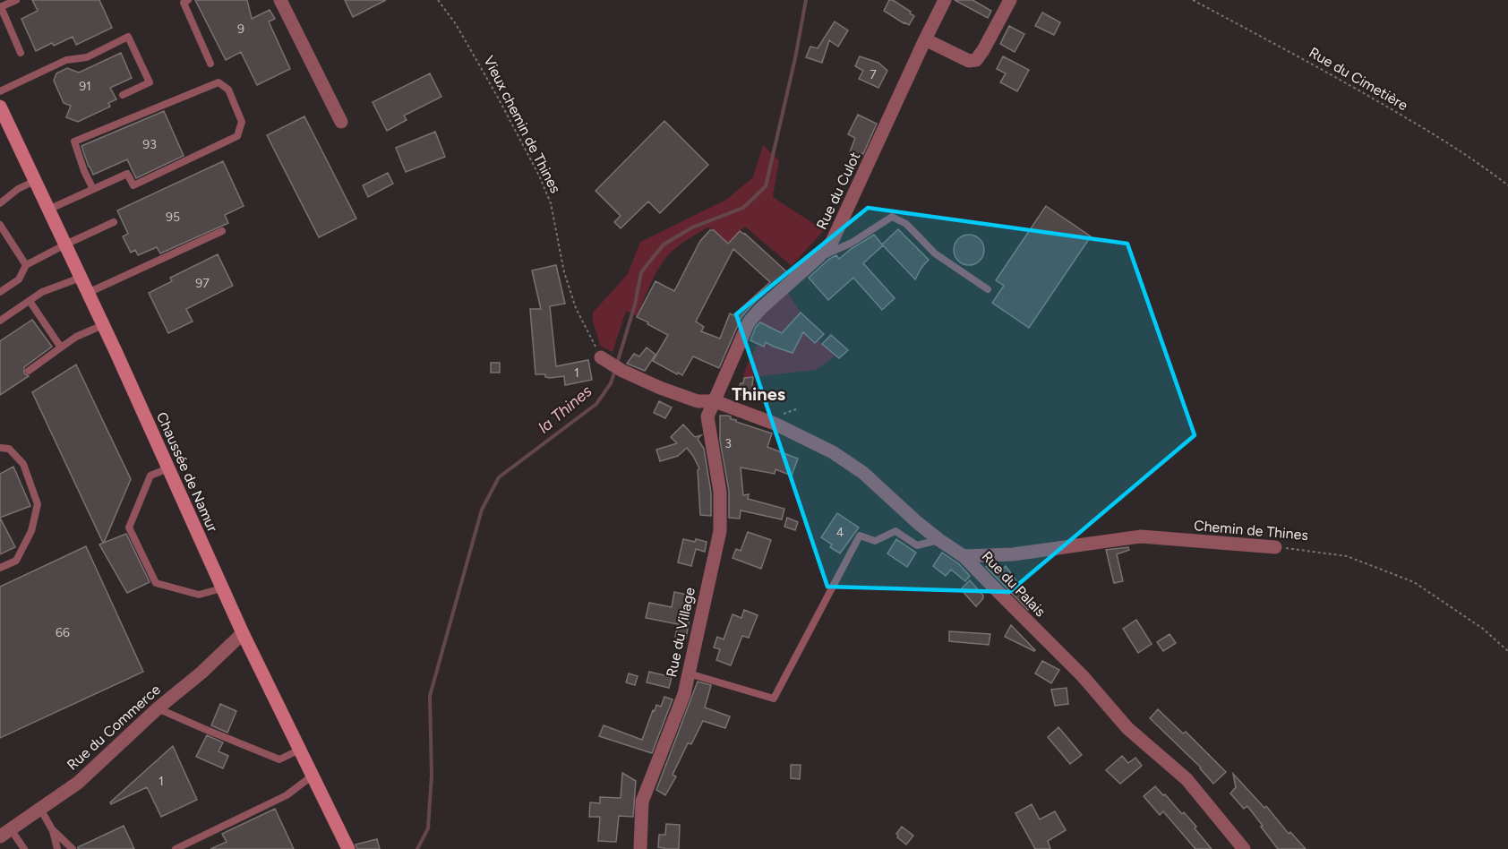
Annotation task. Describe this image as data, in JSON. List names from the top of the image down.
{
  "streets": {
    "main road": ["Chaussée de Namur"],
    "street": [
      "Rue du Culot",
      "Chemin de Thines",
      "Rue du Palais",
      "Rue du Village",
      "Rue du Commerce"
    ],
    "path": ["Rue du Cimetière", "Vieux chemin de Thines"]
  },
  "crossings": [
    ["Rue du Culot", "Rue du Palais"],
    ["Chaussée de Namur", "Rue du Commerce"],
    ["Chemin de Thines", "Rue du Palais"]
  ],
  "districts": ["Thines"],
  "water": ["la Thines"],
  "house_numbers": [
    "9",
    "7",
    "91",
    "93",
    "95",
    "97",
    "1",
    "3",
    "4",
    "66",
    "1"
  ]
}
